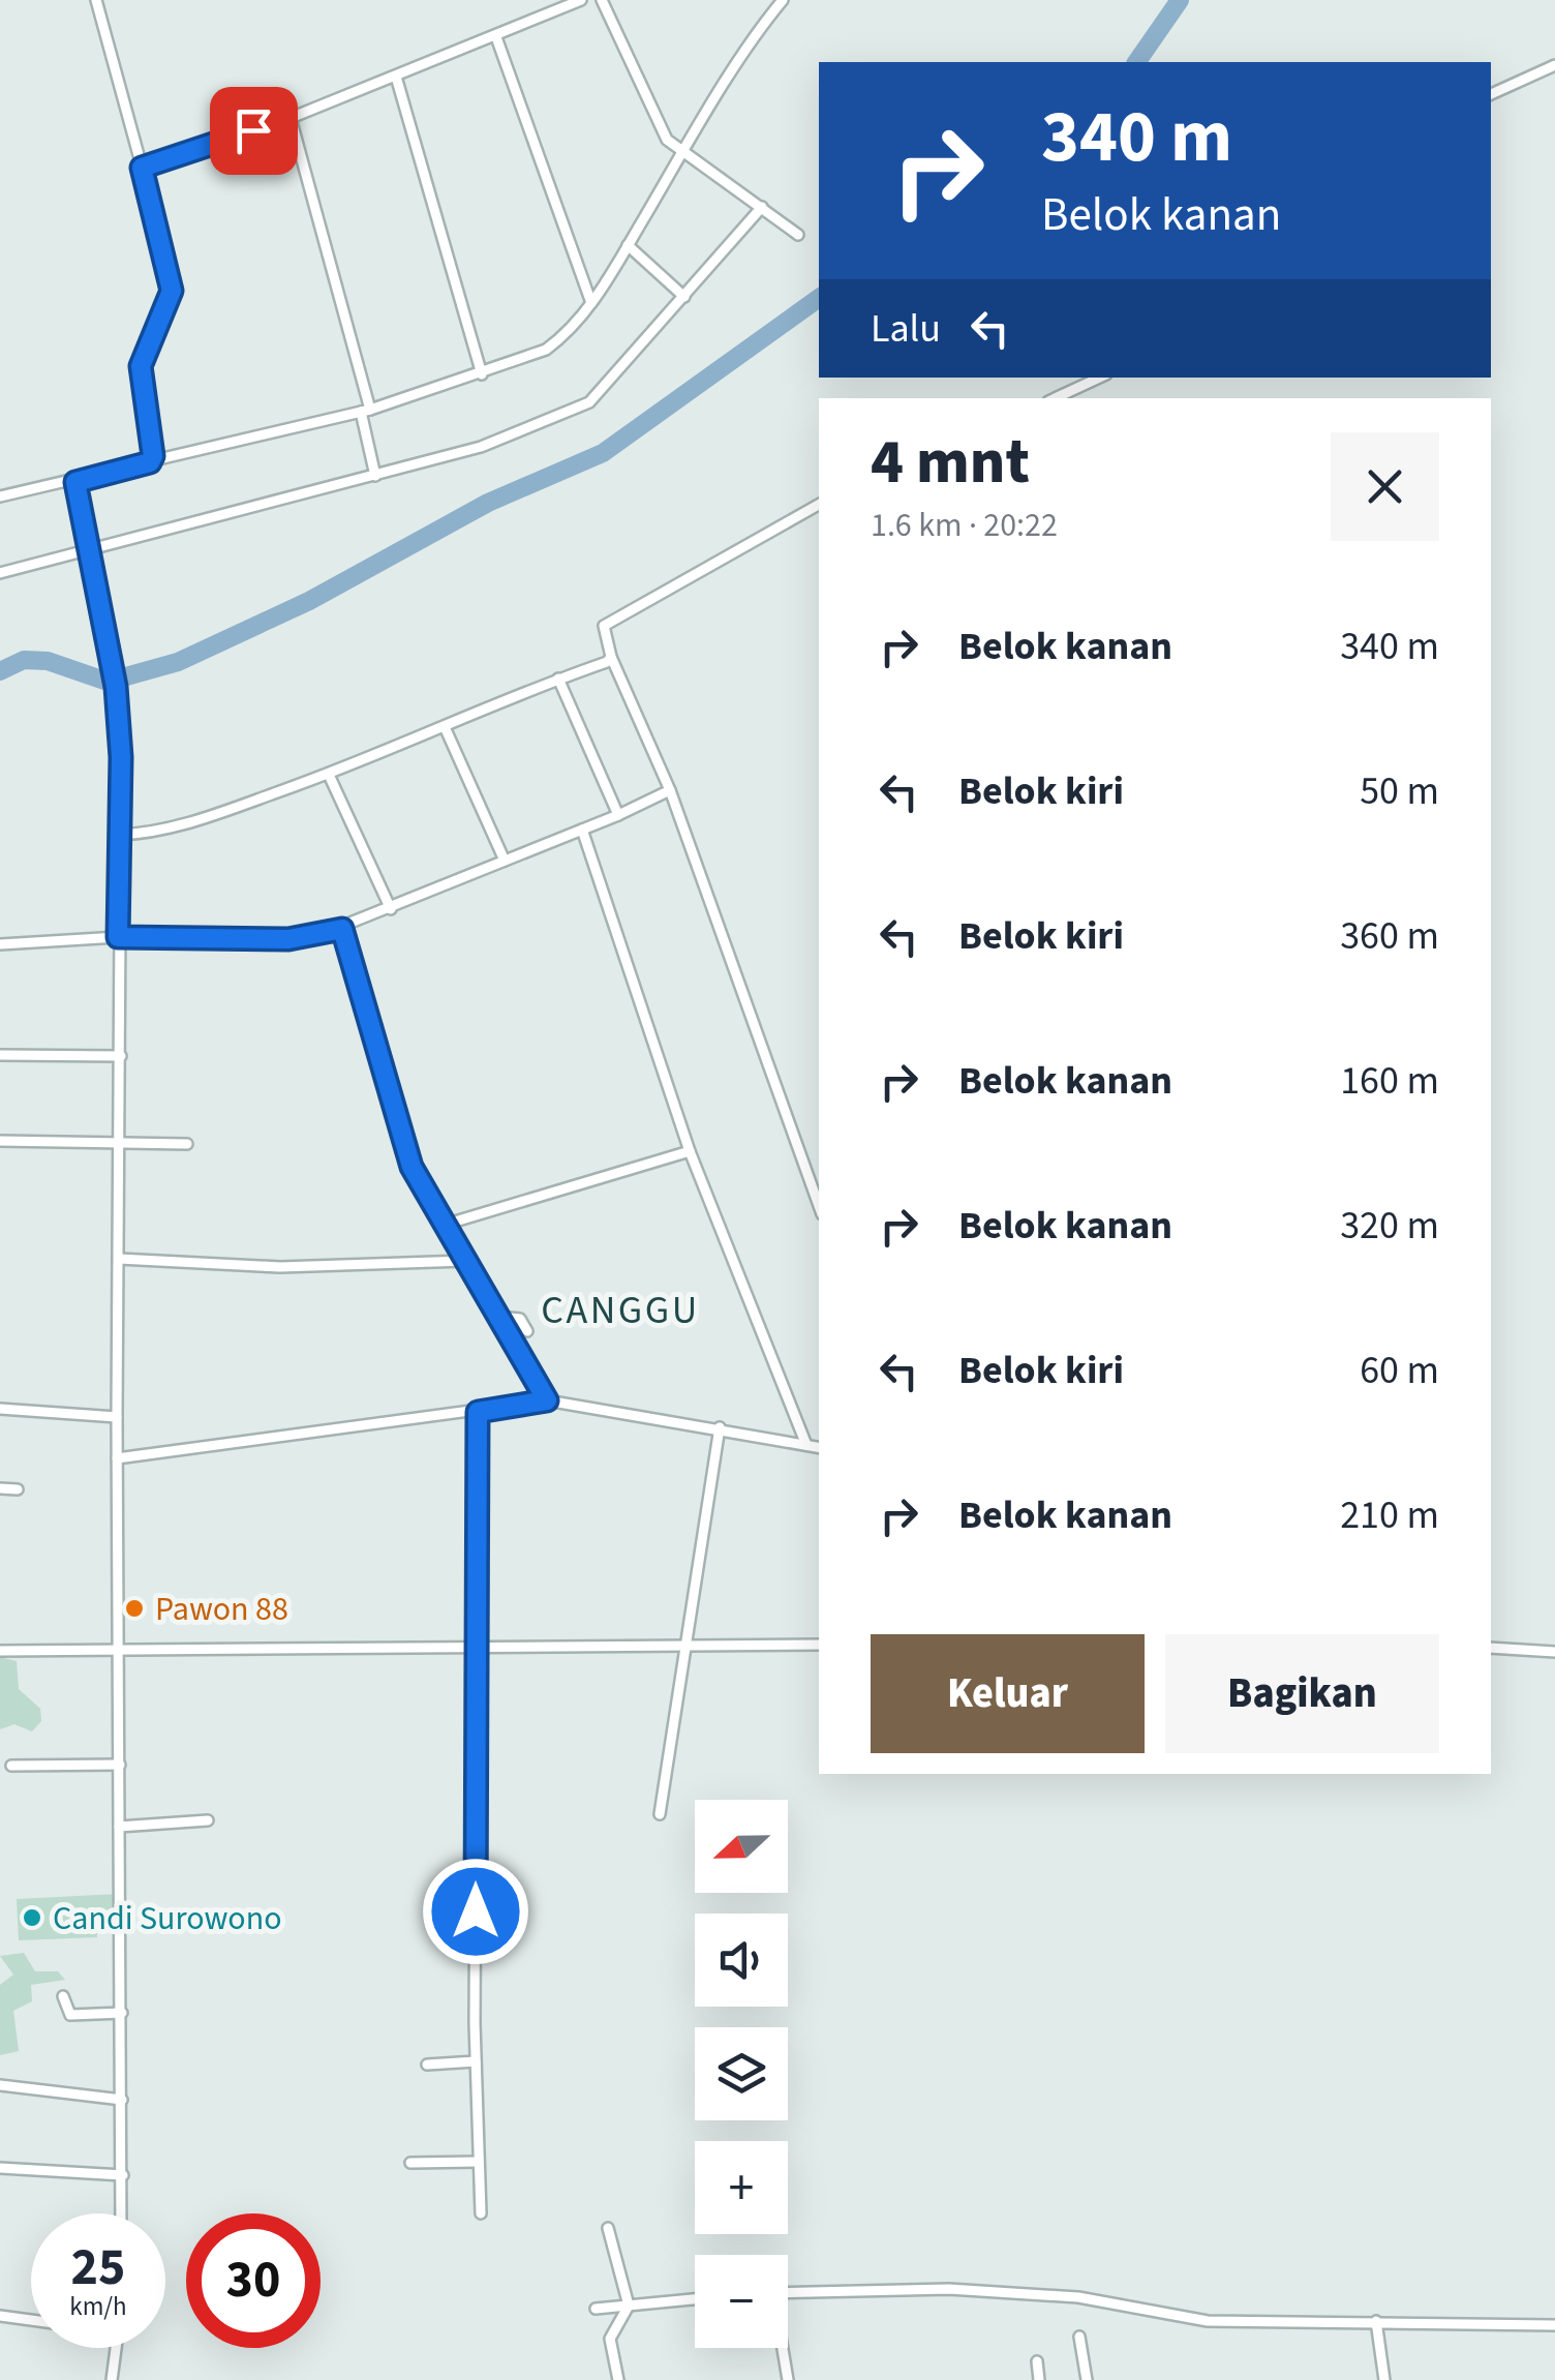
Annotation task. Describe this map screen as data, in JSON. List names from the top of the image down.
{
  "districts": ["CANGGU"],
  "places": ["Pawon 88", "Candi Surowono"],
  "north": "left",
  "page": {
    "turn": ["340 m", "Belok kanan"],
    "then": "Lalu",
    "heading": ["4 mnt", "1.6 km · 20:22"],
    "list": [
      {
        "name": "Belok kanan",
        "value": "340 m"
      },
      {
        "name": "Belok kiri",
        "value": "50 m"
      },
      {
        "name": "Belok kiri",
        "value": "360 m"
      },
      {
        "name": "Belok kanan",
        "value": "160 m"
      },
      {
        "name": "Belok kanan",
        "value": "320 m"
      },
      {
        "name": "Belok kiri",
        "value": "60 m"
      },
      {
        "name": "Belok kanan",
        "value": "210 m"
      }
    ],
    "buttons": ["Keluar", "Bagikan"],
    "map_buttons": ["+", "−"],
    "speed": "25 km/h",
    "limit": "30"
  }
}
